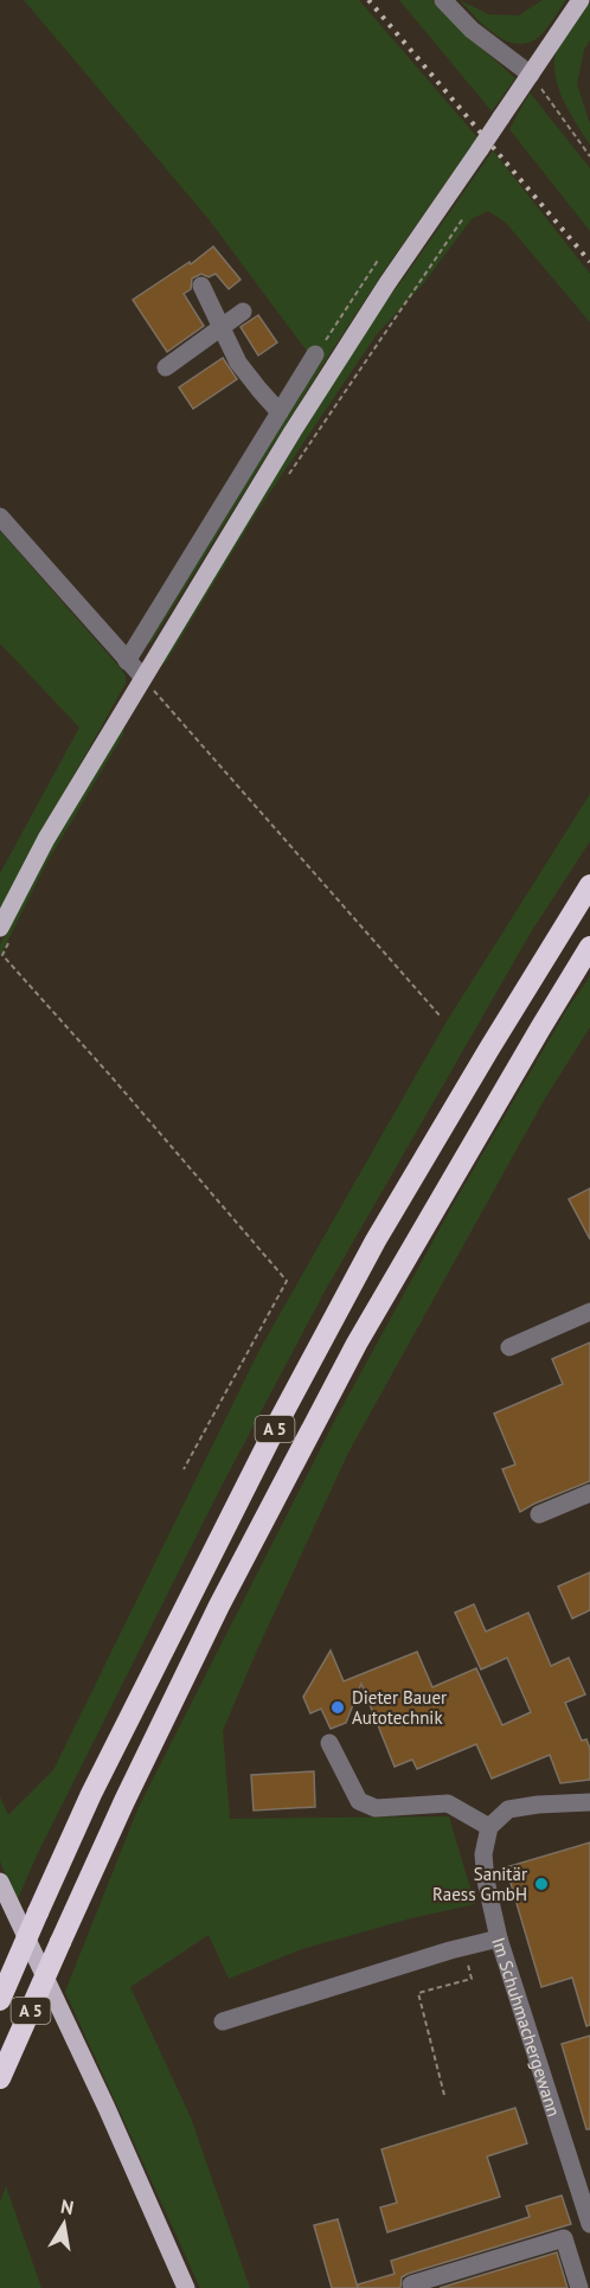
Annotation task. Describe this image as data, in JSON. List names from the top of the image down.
{
  "streets": {
    "highway": ["A 5"],
    "street": ["Im Schuhmachergewann"]
  },
  "places": ["Dieter Bauer Autotechnik", "Sanitär Raess GmbH"],
  "north": "top"
}
